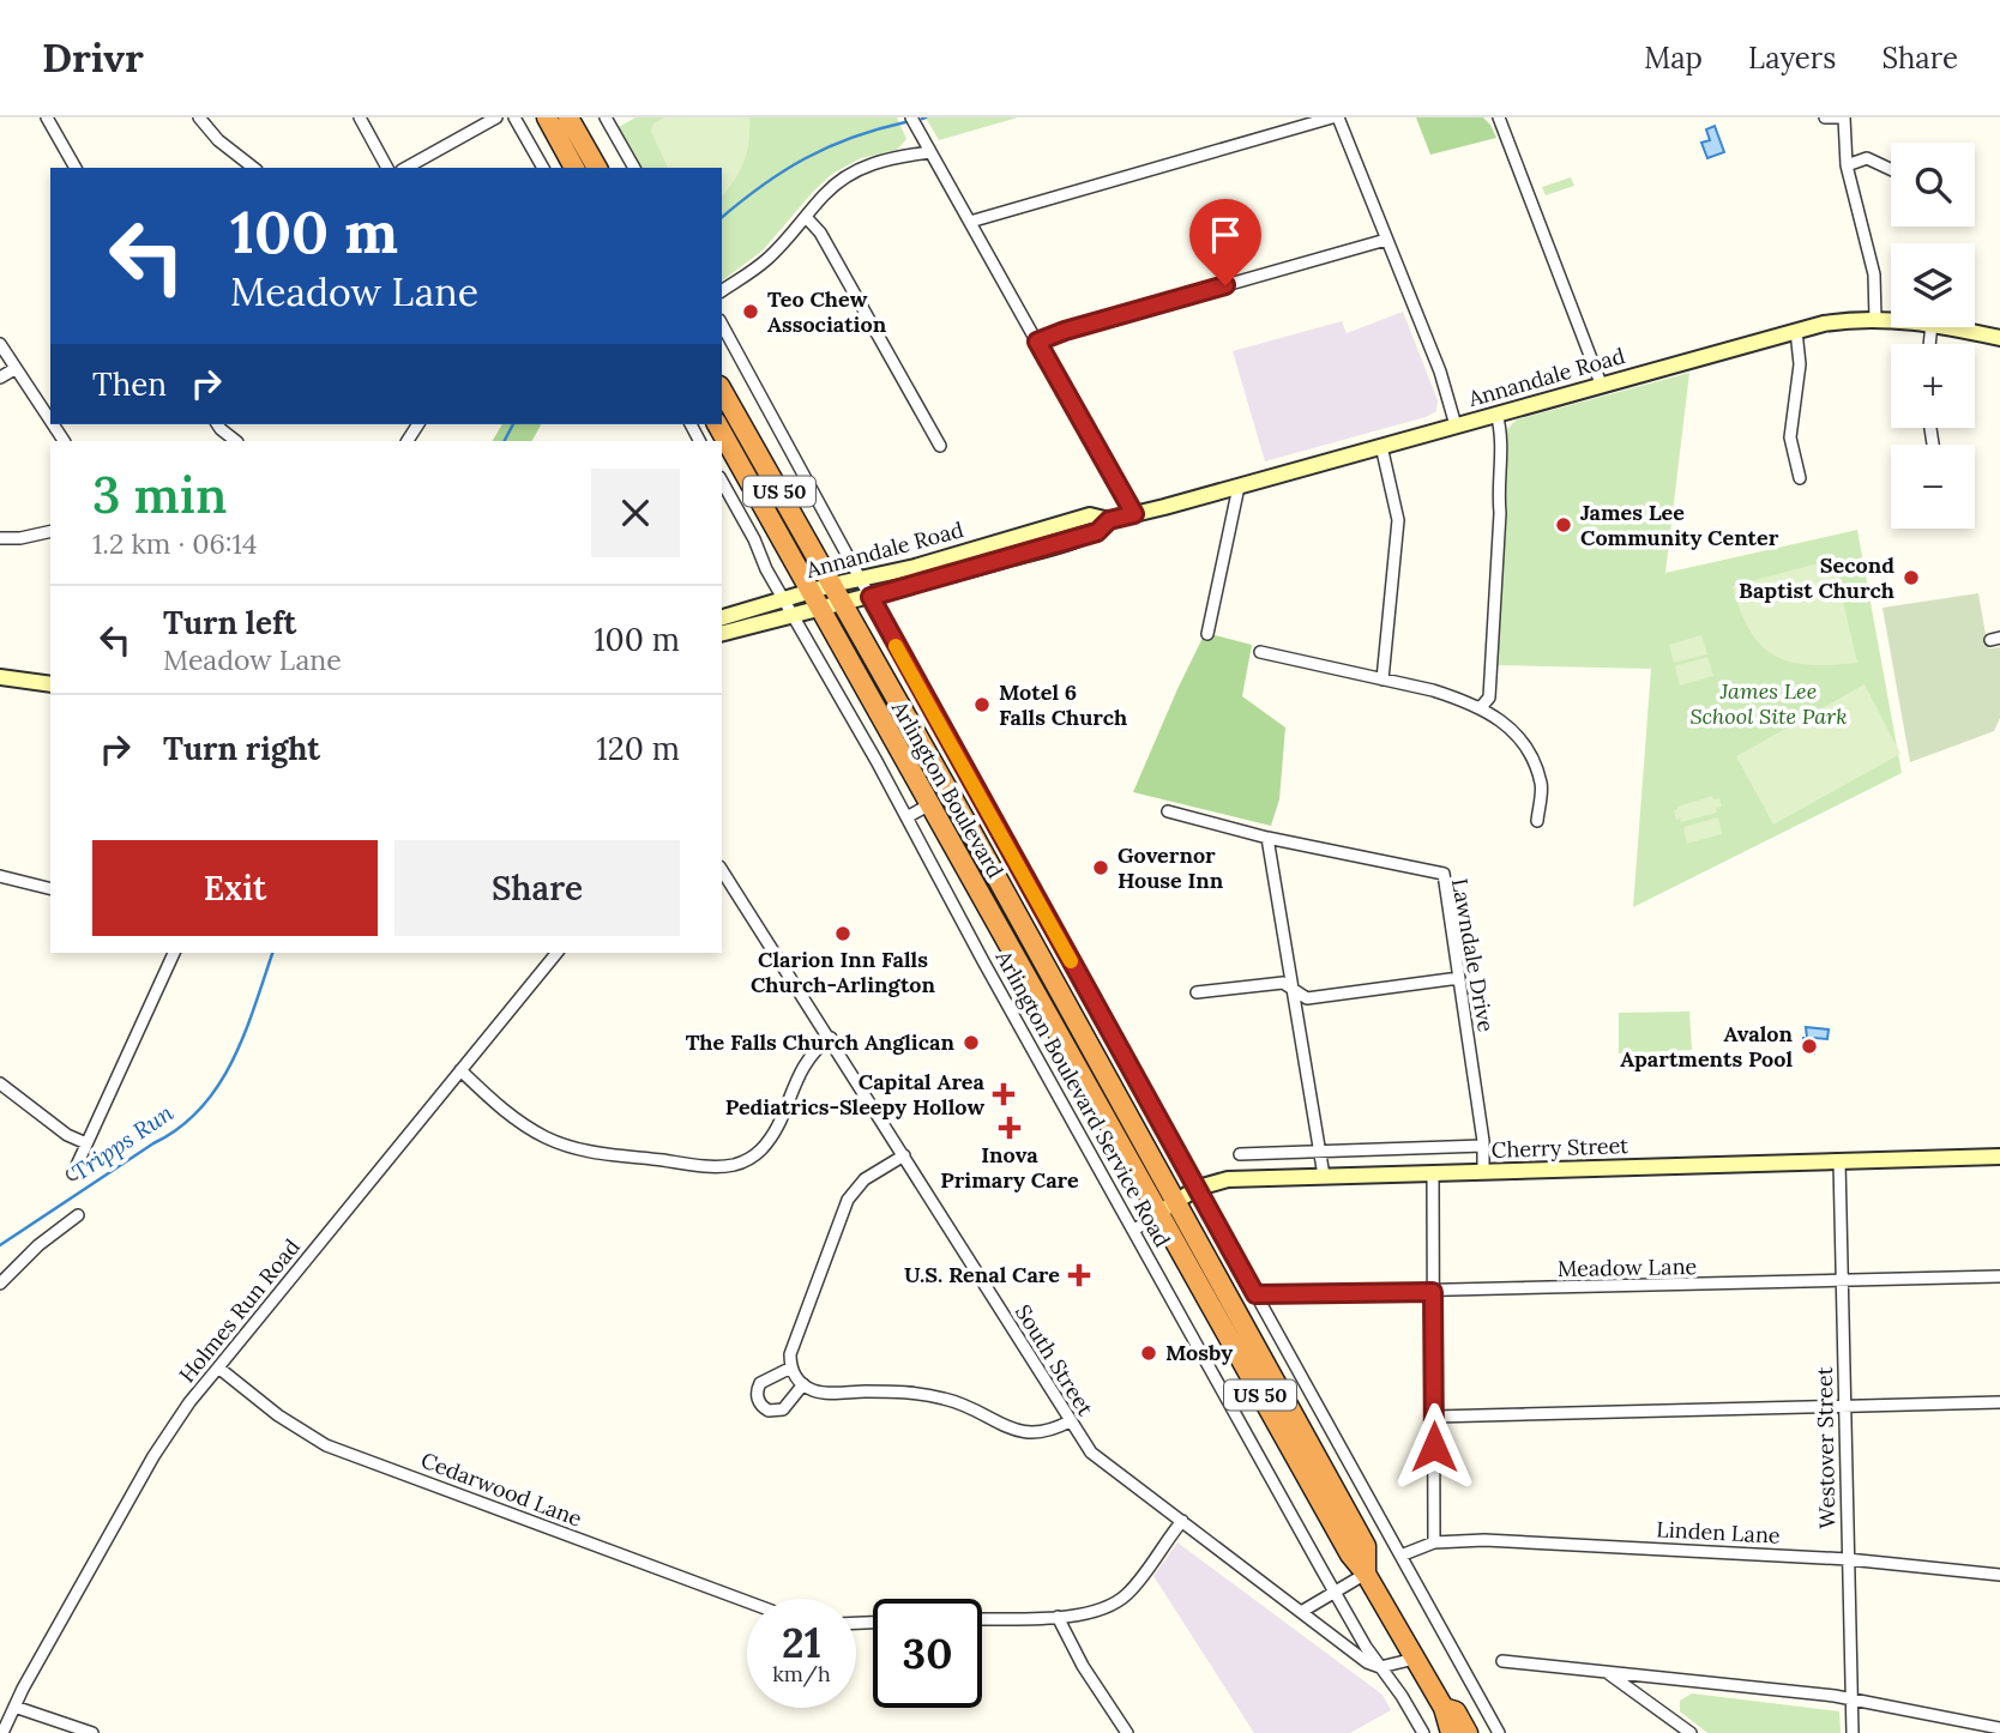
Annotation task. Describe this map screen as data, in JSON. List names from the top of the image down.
{
  "streets": {
    "highway": ["US 50", "Arlington Boulevard"],
    "main road": ["Annandale Road", "Cherry Street"],
    "street": [
      "Lawndale Drive",
      "Arlington Boulevard Service Road",
      "Meadow Lane",
      "Holmes Run Road",
      "South Street",
      "Westover Street",
      "Cedarwood Lane",
      "Linden Lane"
    ]
  },
  "crossings": [
    ["Annandale Road", "Arlington Boulevard"],
    ["Annandale Road", "Arlington Boulevard Service Road"],
    ["Arlington Boulevard", "Cherry Street"],
    ["Lawndale Drive", "Cherry Street"],
    ["Arlington Boulevard Service Road", "Cherry Street"],
    ["Arlington Boulevard Service Road", "South Street"],
    ["Cherry Street", "Westover Street"],
    ["Meadow Lane", "Westover Street"],
    ["Holmes Run Road", "Cedarwood Lane"],
    ["Westover Street", "Linden Lane"]
  ],
  "water": ["Tripps Run"],
  "parks": ["James Lee School Site Park"],
  "places": {
    "other": [
      "Teo Chew Association",
      "James Lee Community Center",
      "Second Baptist Church",
      "Motel 6 Falls Church",
      "Governor House Inn",
      "Clarion Inn Falls Church-Arlington",
      "The Falls Church Anglican",
      "Avalon Apartments Pool",
      "Mosby"
    ],
    "health": ["Capital Area Pediatrics-Sleepy Hollow", "Inova Primary Care", "U.S. Renal Care"]
  },
  "page": {
    "header": "Drivr",
    "nav": ["Map", "Layers", "Share"],
    "map_buttons": ["+", "−"],
    "turn": ["100 m", "Meadow Lane"],
    "then": "Then",
    "heading": ["3 min", "1.2 km · 06:14"],
    "list": [
      {
        "name": "Turn left",
        "note": "Meadow Lane",
        "value": "100 m"
      },
      {
        "name": "Turn right",
        "value": "120 m"
      }
    ],
    "buttons": ["Exit", "Share"],
    "speed": "21 km/h",
    "limit": "30"
  }
}
